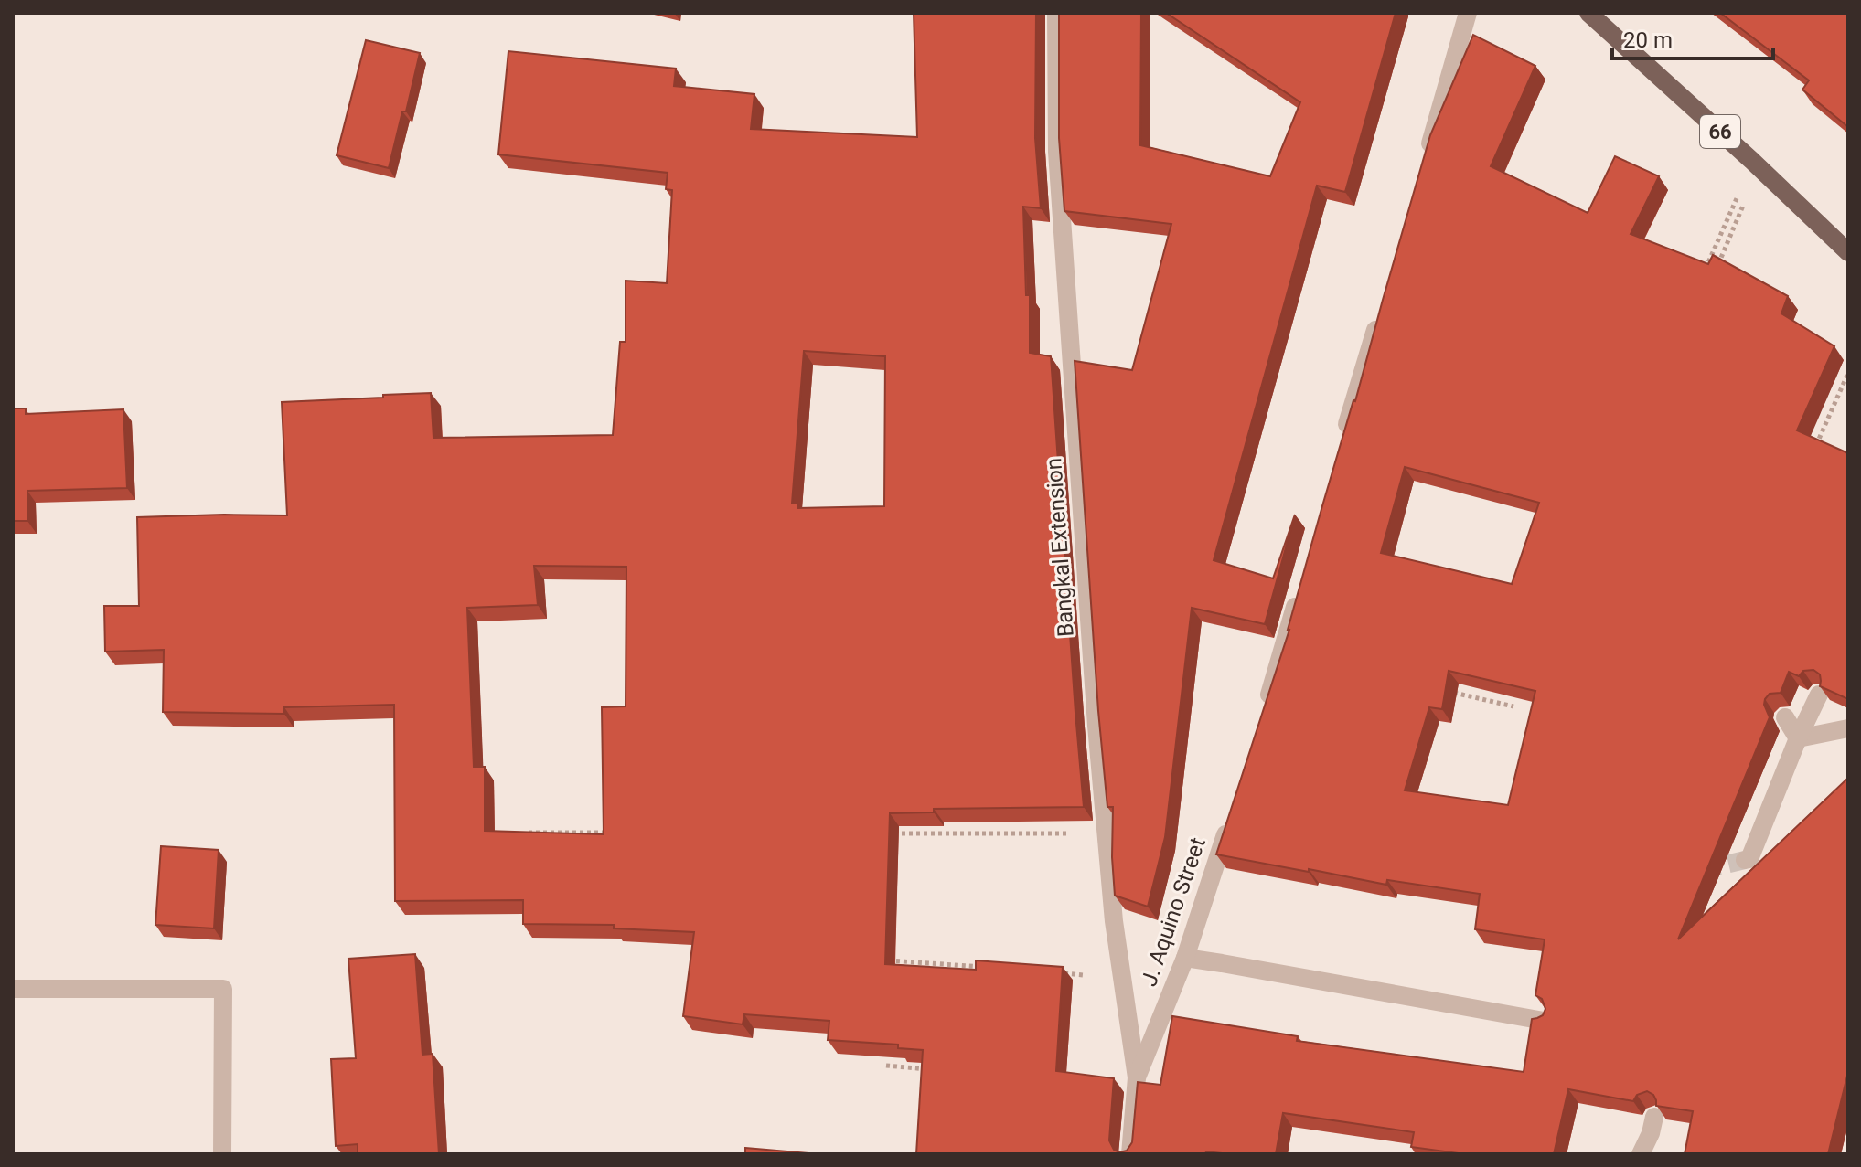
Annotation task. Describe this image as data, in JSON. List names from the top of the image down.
{
  "streets": {
    "main road": ["66"],
    "street": ["Bangkal Extension", "J. Aquino Street"]
  },
  "crossings": [
    ["Bangkal Extension", "J. Aquino Street"]
  ],
  "scale_bar": "20 m"
}
